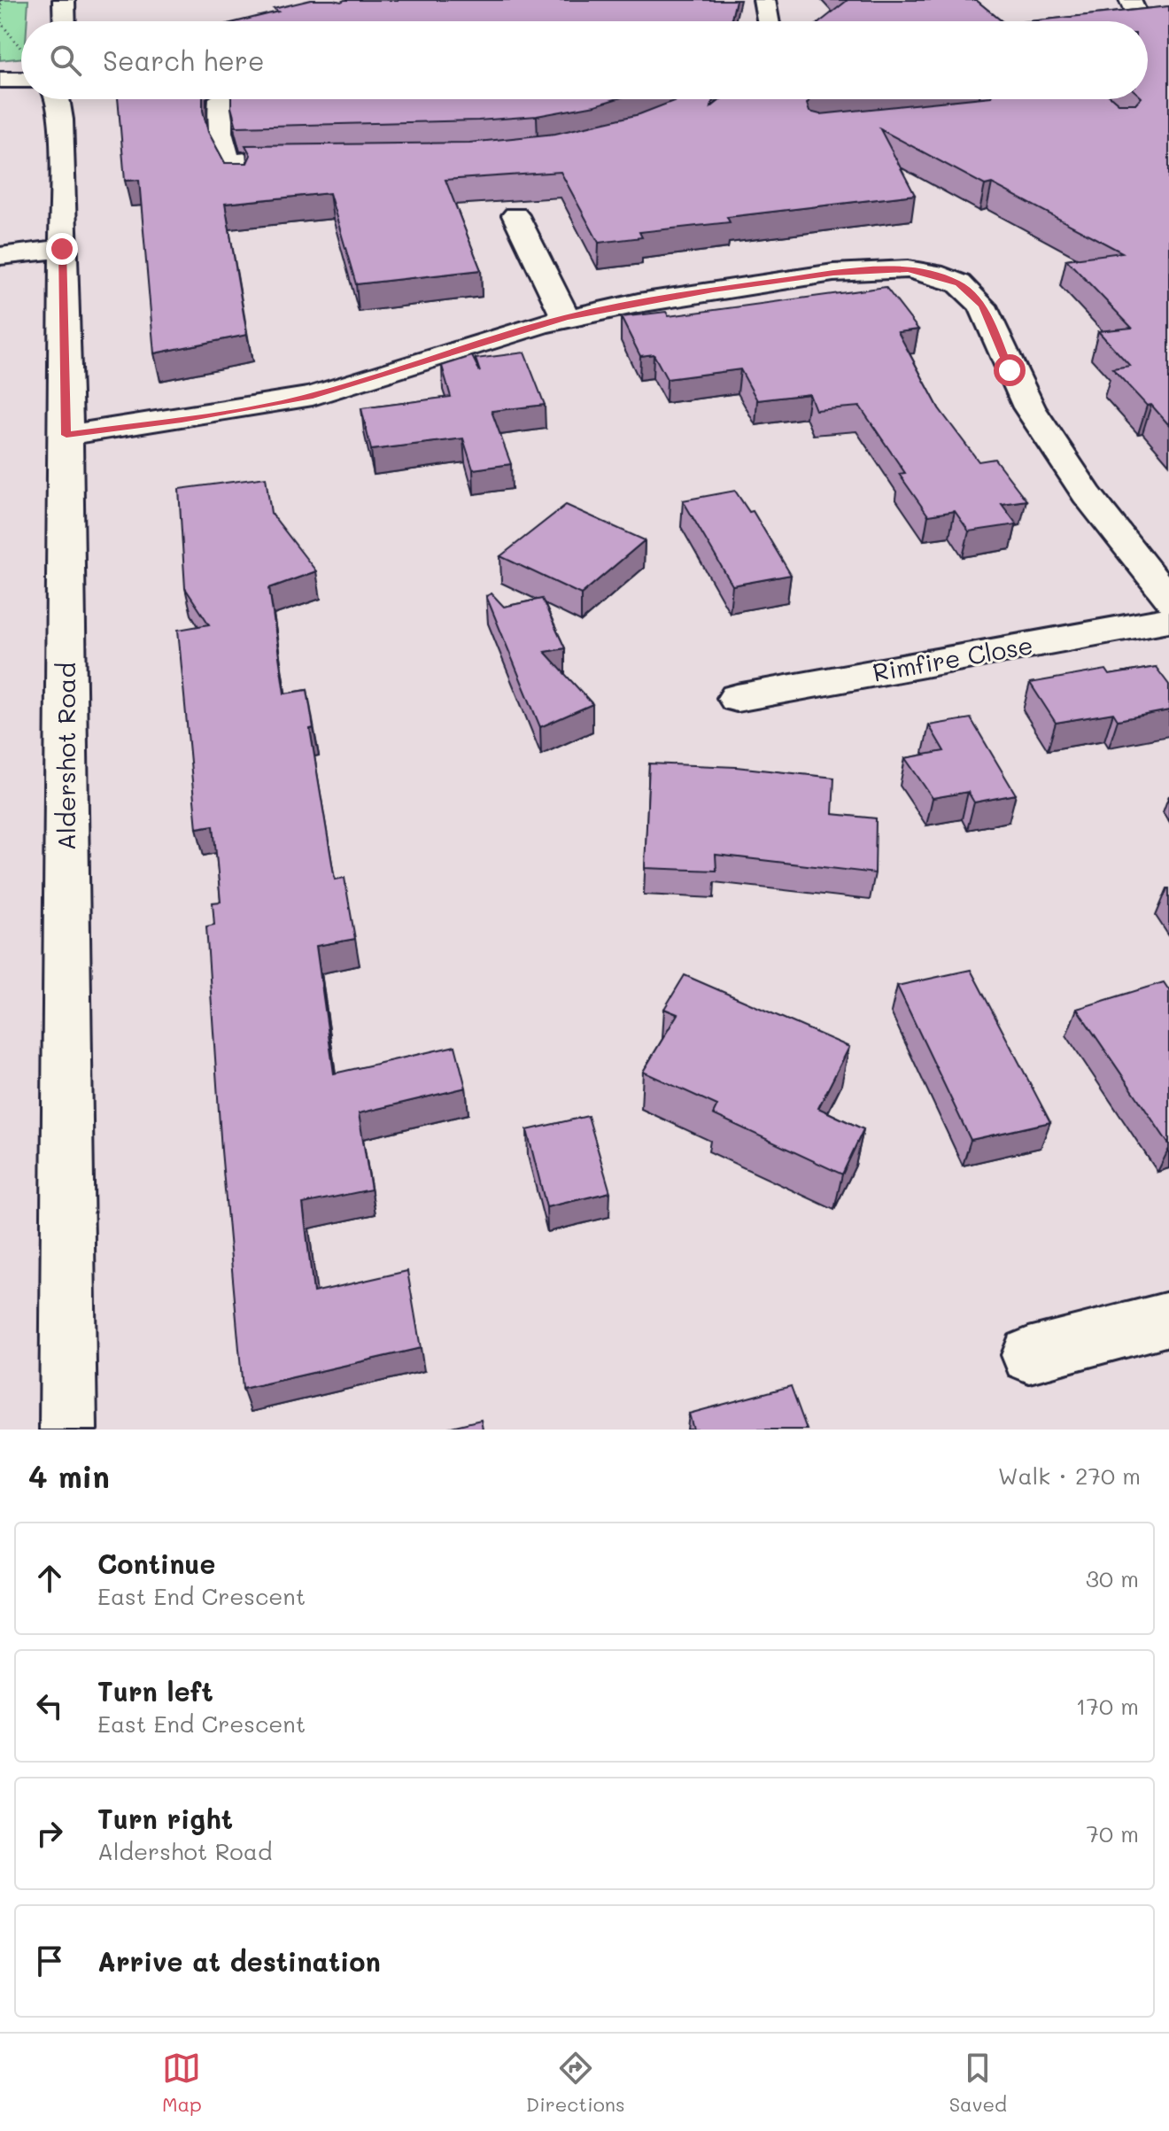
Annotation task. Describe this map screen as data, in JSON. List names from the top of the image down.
{
  "streets": {
    "street": ["Rimfire Close", "Aldershot Road"]
  },
  "page": {
    "search": "Search here",
    "heading": ["4 min", "Walk · 270 m"],
    "list": [
      ["Continue", "East End Crescent", "30 m"],
      ["Turn left", "East End Crescent", "170 m"],
      ["Turn right", "Aldershot Road", "70 m"],
      "Arrive at destination"
    ],
    "nav": ["Map", "Directions", "Saved"]
  }
}
